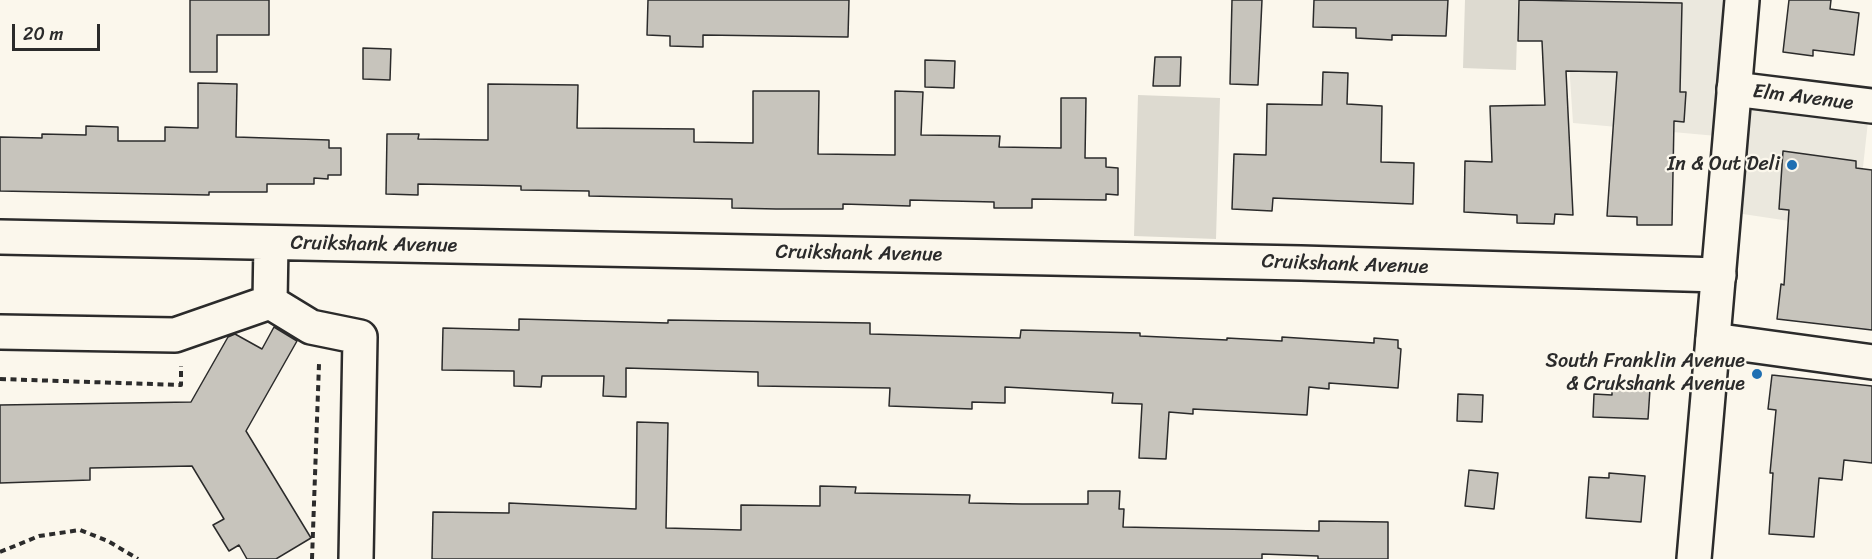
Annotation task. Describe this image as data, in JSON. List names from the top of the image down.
{
  "streets": {
    "street": ["Elm Avenue", "Cruikshank Avenue"]
  },
  "places": ["In & Out Deli", "South Franklin Avenue & Crukshank Avenue"],
  "scale_bar": "20 m"
}
